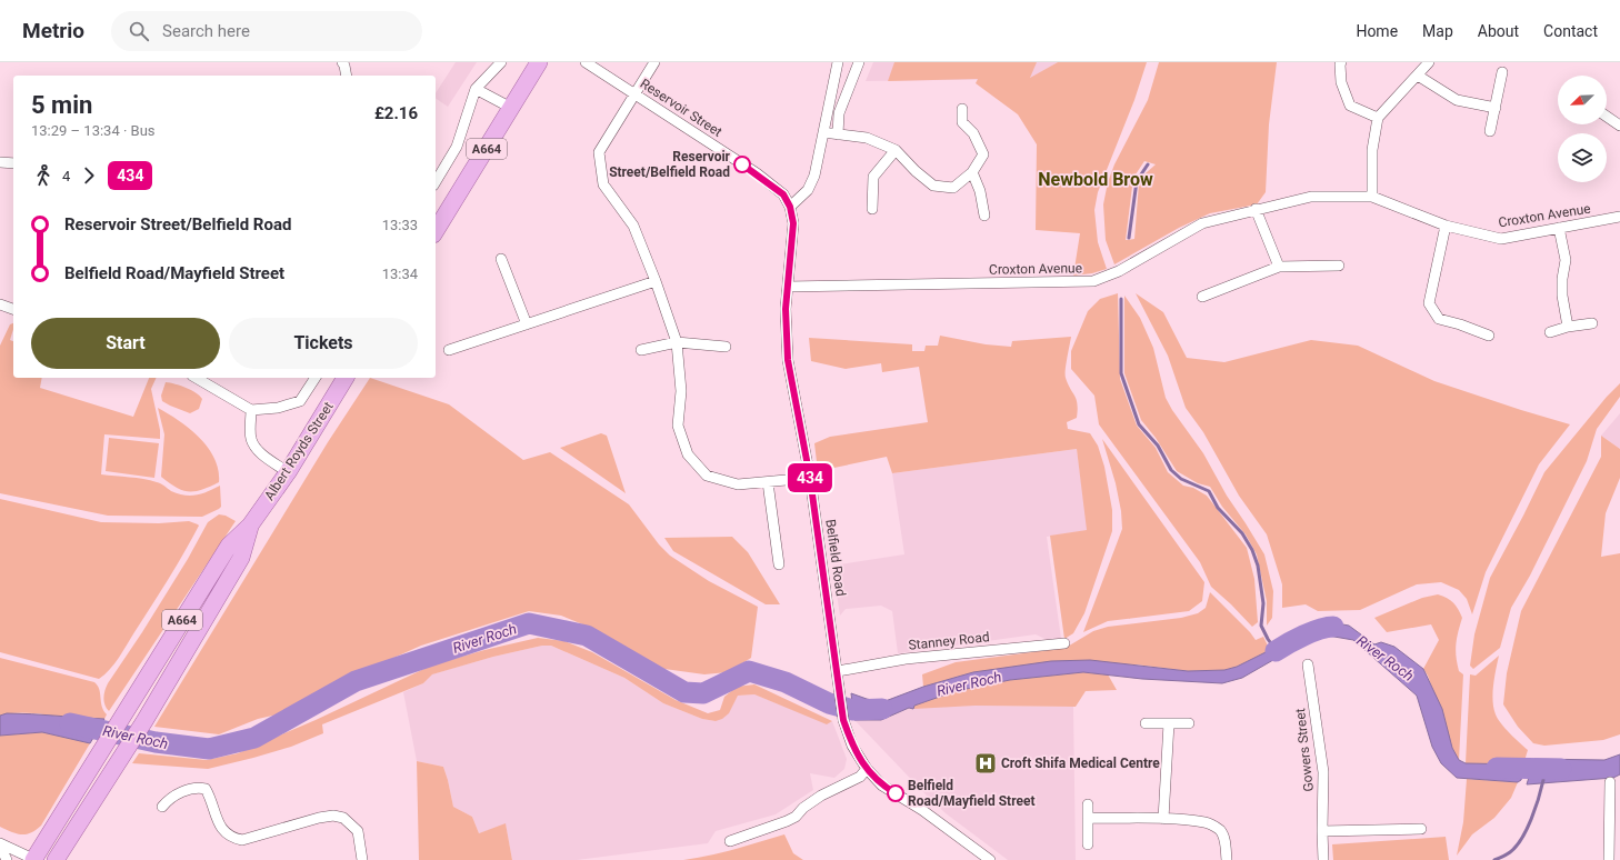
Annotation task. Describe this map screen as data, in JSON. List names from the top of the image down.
{
  "streets": {
    "main road": ["A664", "Albert Royds Street"],
    "street": [
      "Reservoir Street",
      "Croxton Avenue",
      "Belfield Road",
      "Stanney Road",
      "Gowers Street"
    ]
  },
  "crossings": [
    ["Reservoir Street", "Belfield Road"],
    ["Croxton Avenue", "Belfield Road"],
    ["Belfield Road", "Stanney Road"]
  ],
  "districts": ["Newbold Brow"],
  "water": ["River Roch"],
  "places": {
    "other": ["Reservoir Street/Belfield Road", "Belfield Road/Mayfield Street"],
    "hospital": ["Croft Shifa Medical Centre"]
  },
  "lines": ["bus line 434"],
  "north": "bottom left",
  "page": {
    "header": "Metrio",
    "search": "Search here",
    "nav": [
      "Home",
      "Map",
      "About",
      "Contact"
    ],
    "on_map": "434",
    "heading": ["5 min", "13:29 – 13:34 · Bus", "£2.16"],
    "legs": ["4", "434"],
    "list": [
      {
        "name": "Reservoir Street/Belfield Road",
        "value": "13:33"
      },
      {
        "name": "Belfield Road/Mayfield Street",
        "value": "13:34"
      }
    ],
    "buttons": ["Start", "Tickets"]
  }
}
